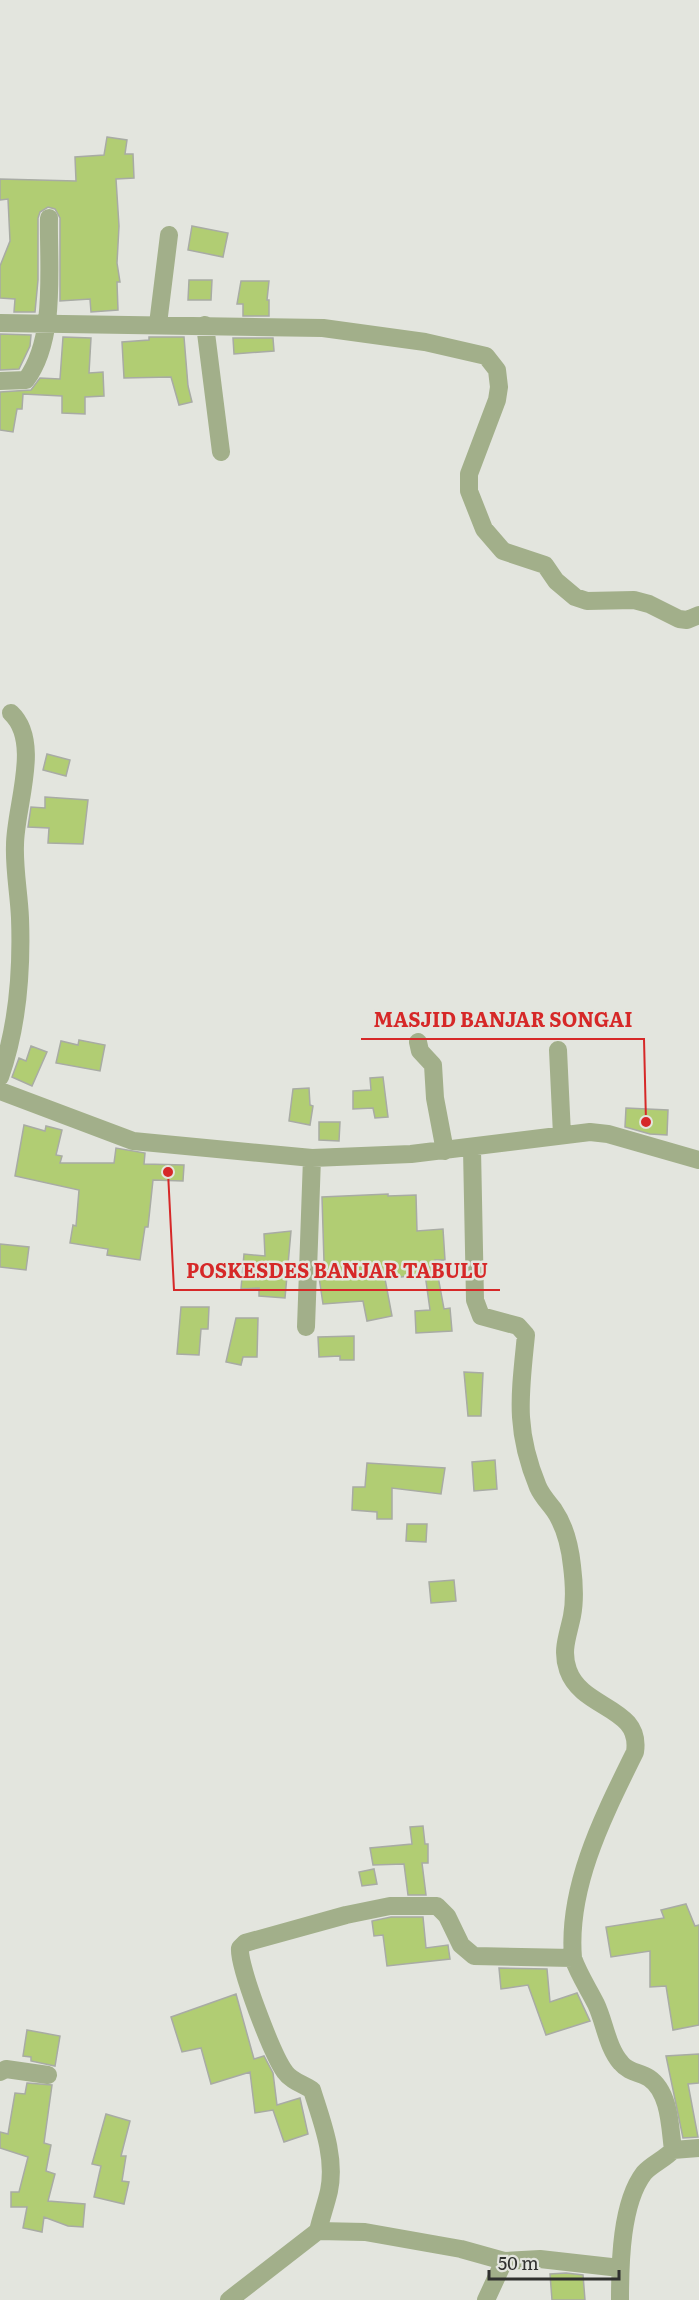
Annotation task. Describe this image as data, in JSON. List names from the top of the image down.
{
  "places": ["MASJID BANJAR SONGAI", "POSKESDES BANJAR TABULU"],
  "scale_bar": "50 m"
}
